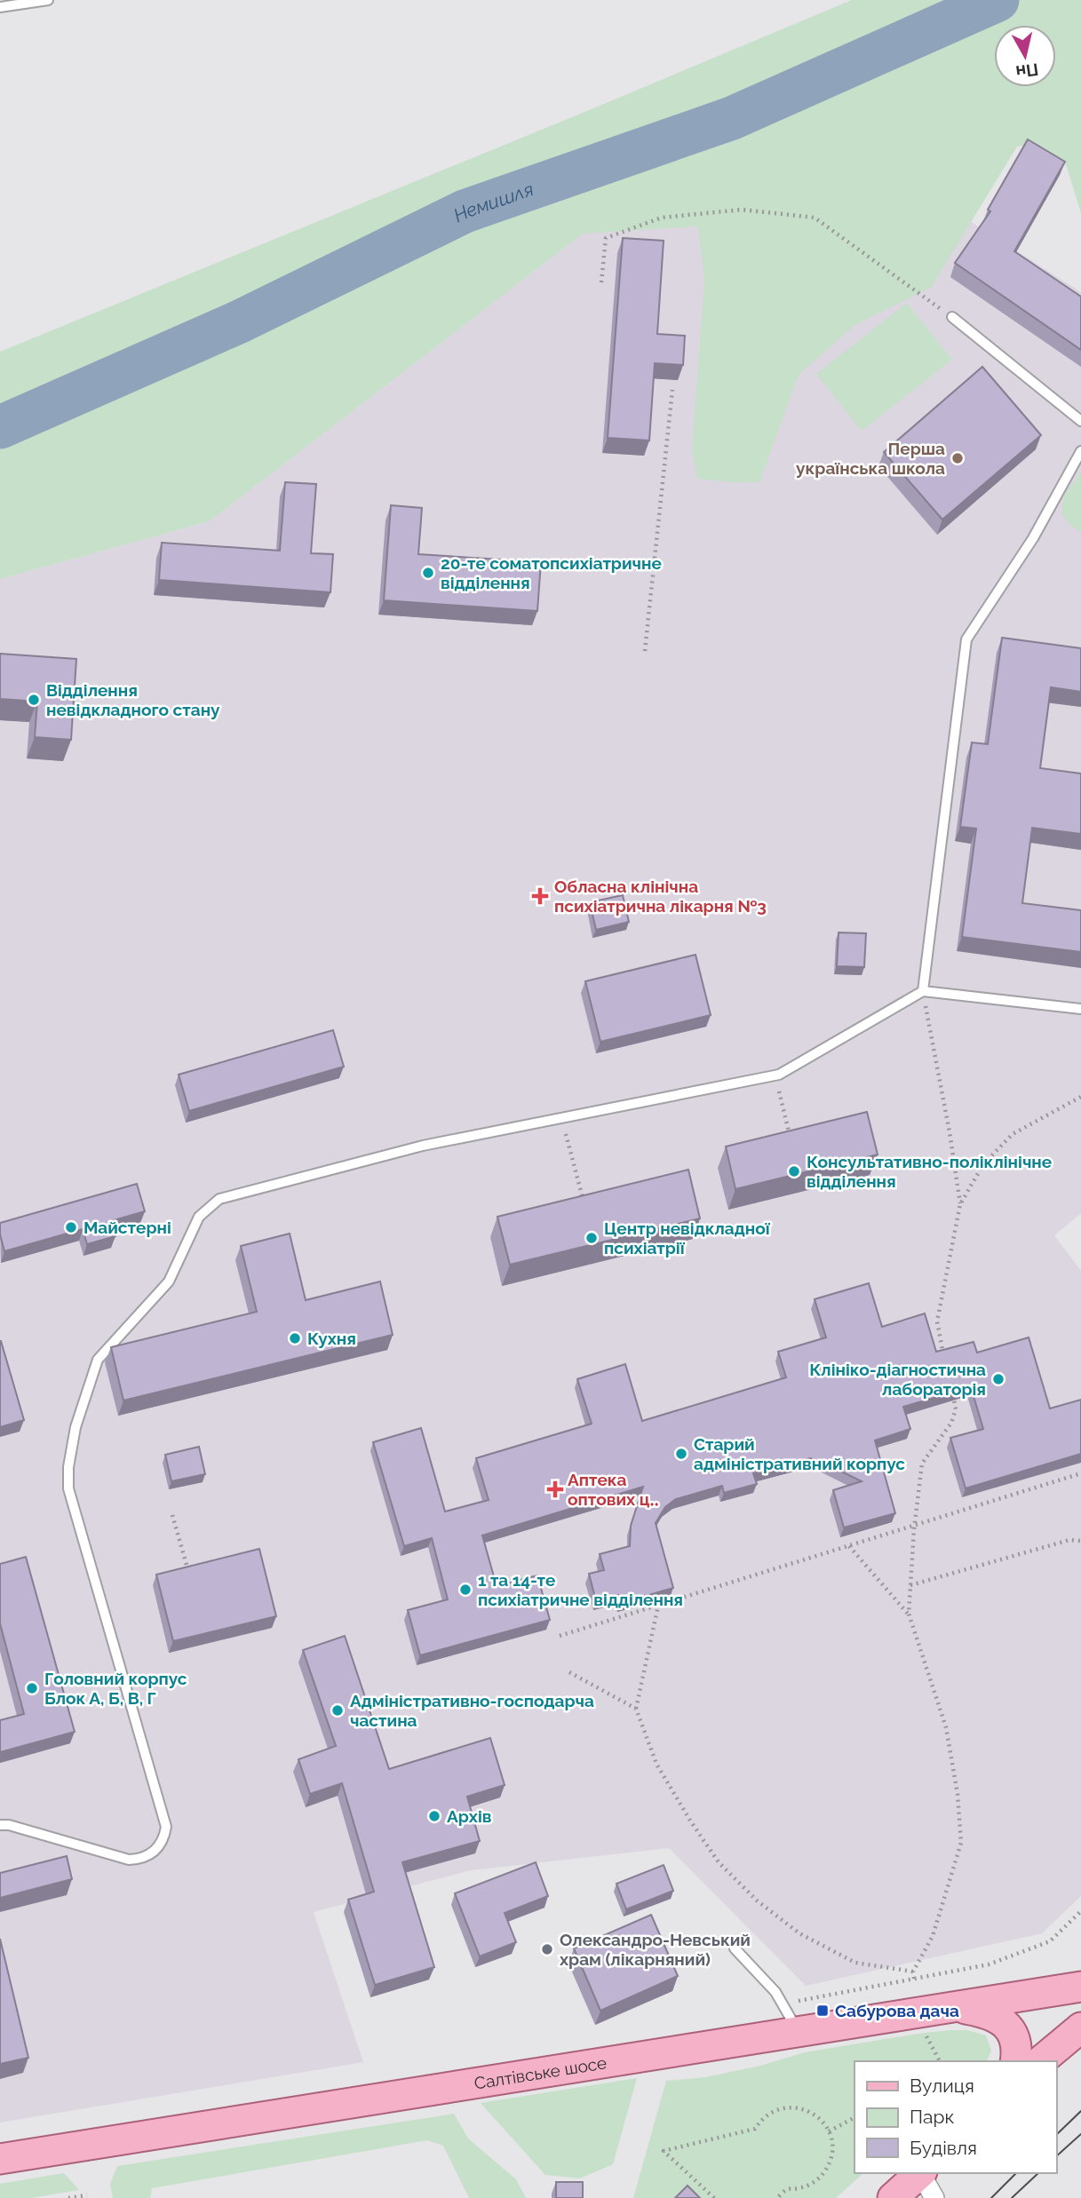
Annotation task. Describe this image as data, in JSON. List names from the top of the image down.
{
  "streets": {
    "main road": ["Салтівське шосе"]
  },
  "water": ["Немишля"],
  "places": {
    "other": [
      "Перша українська школа",
      "20-те соматопсихіатричне відділення",
      "Відділення невідкладного стану",
      "Консультативно-поліклінічне відділення",
      "Майстерні",
      "Центр невідкладної психіатрії",
      "Кухня",
      "Клініко-діагностична лабораторія",
      "Старий адміністративний корпус",
      "1 та 14-те психіатричне відділення",
      "Головний корпус Блок А, Б, В, Г",
      "Адміністративно-господарча частина",
      "Архів",
      "Олександро-Невський храм (лікарняний)"
    ],
    "health": ["Обласна клінічна психіатрична лікарня №3", "Аптека оптових ц‥"],
    "transit": ["Сабурова дача"]
  },
  "legend": ["Вулиця", "Парк", "Будівля"],
  "north": "bottom"
}
